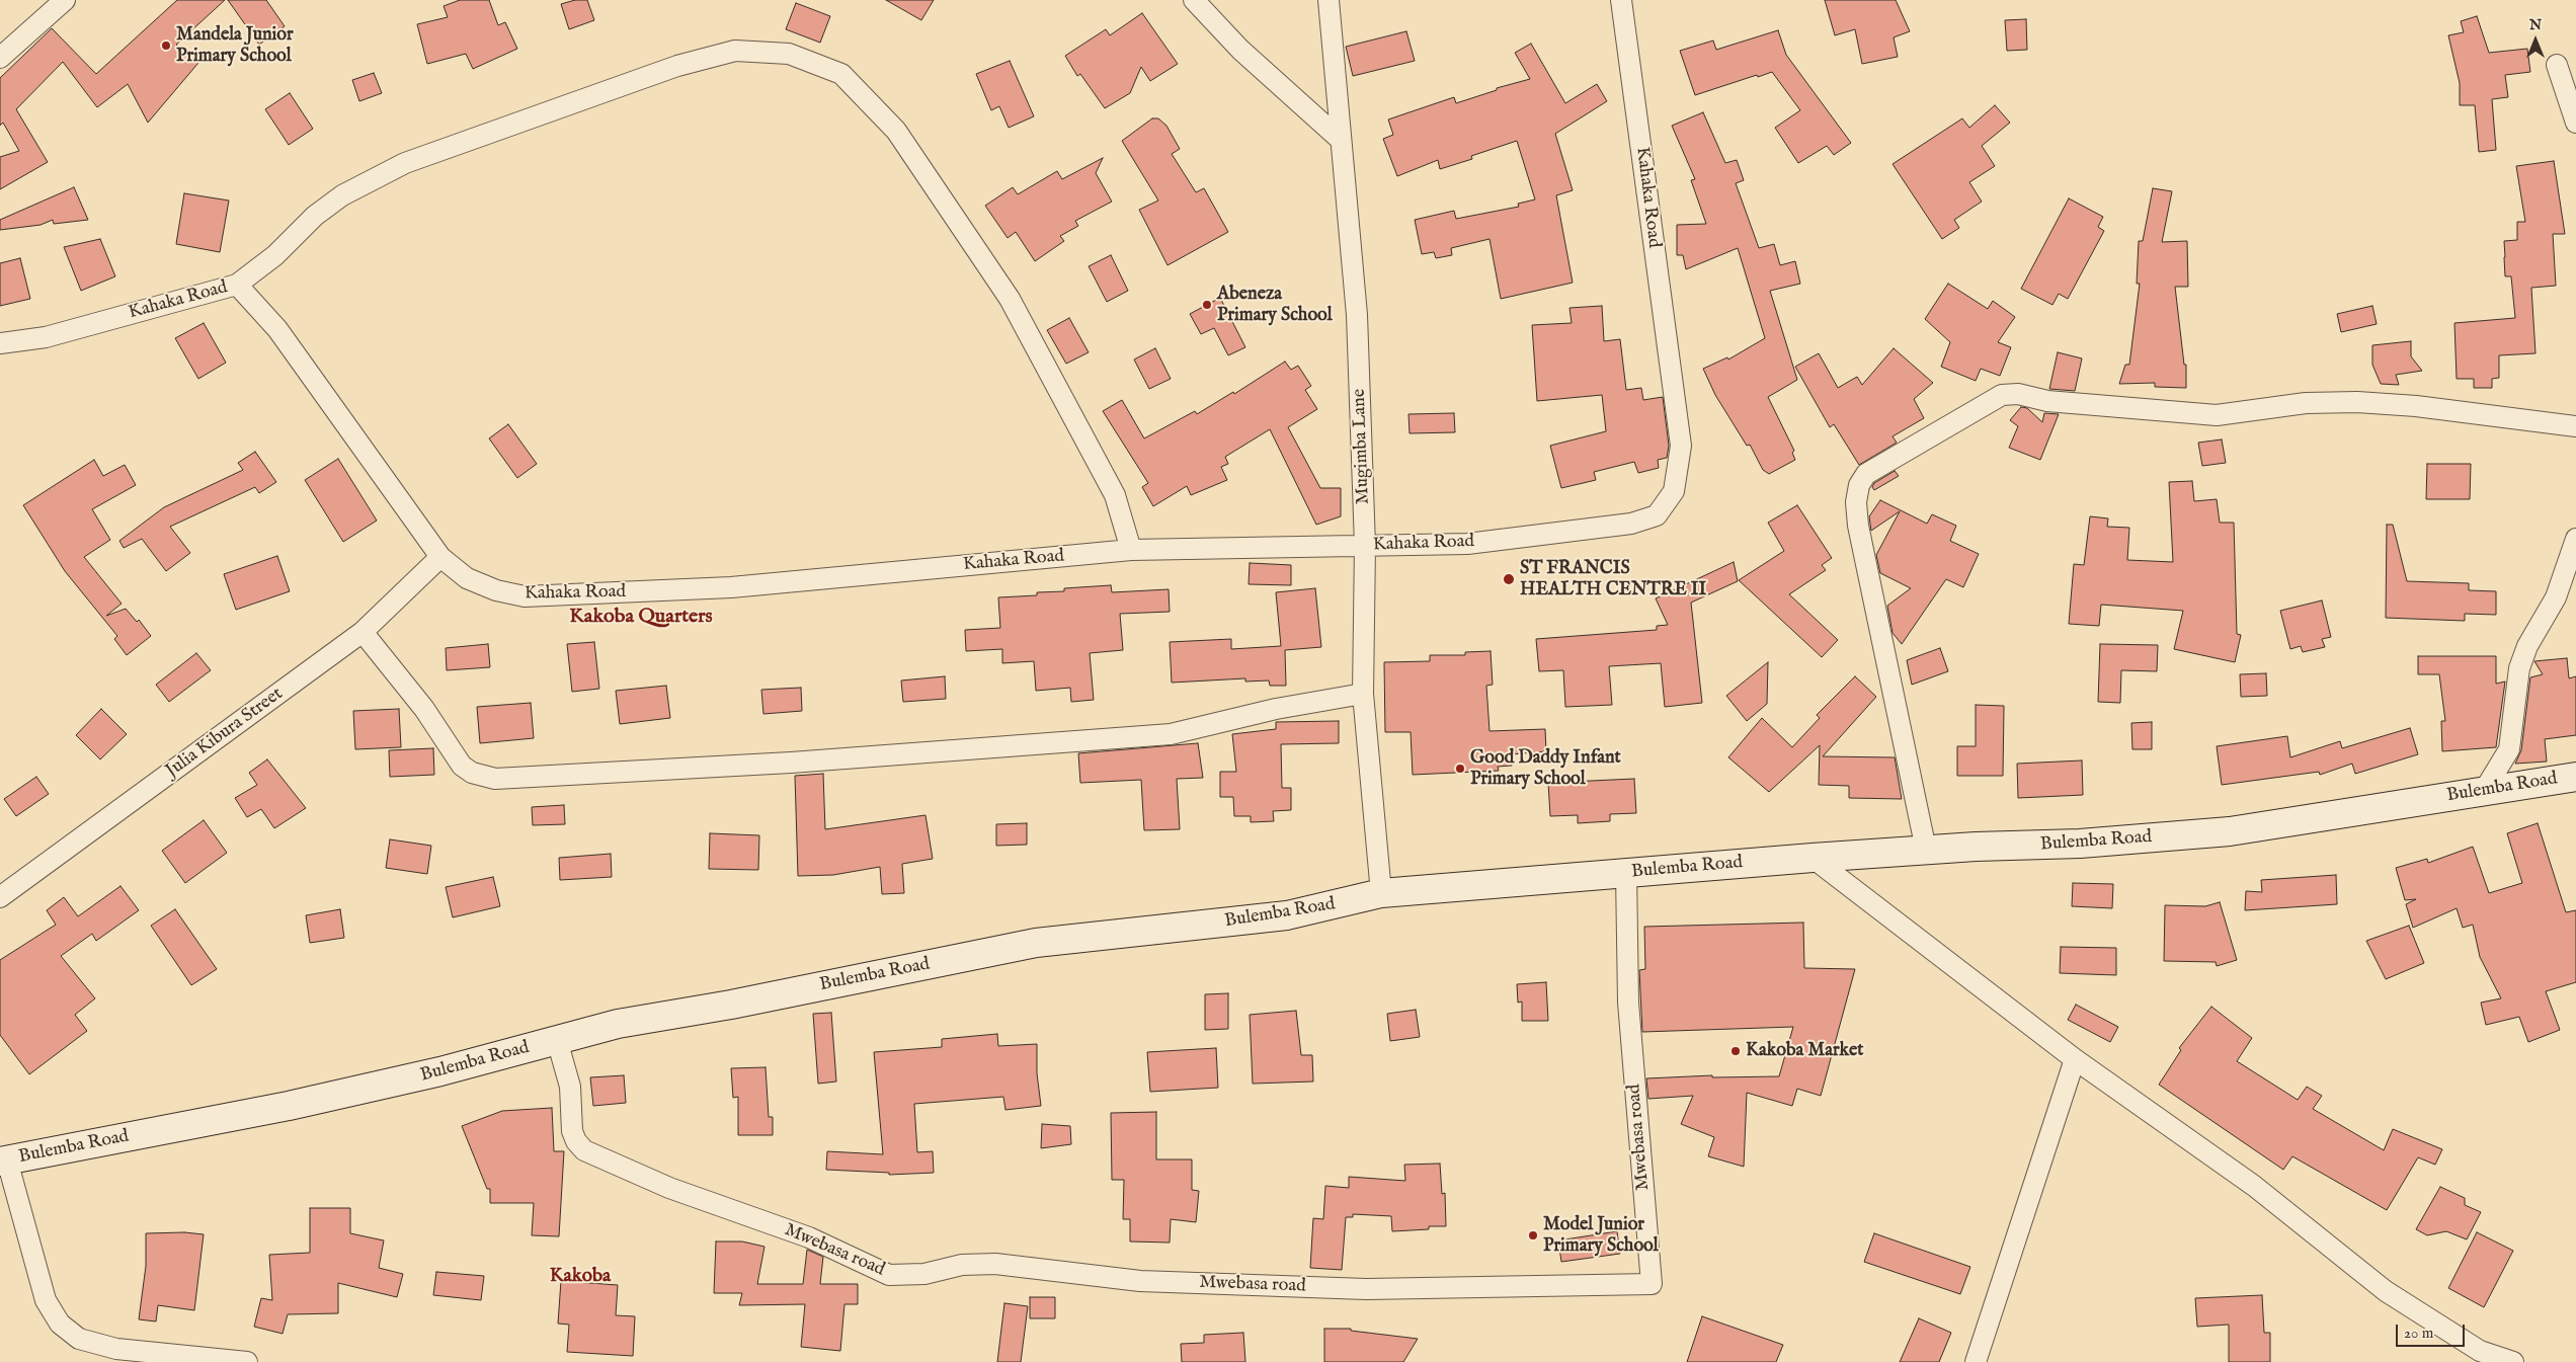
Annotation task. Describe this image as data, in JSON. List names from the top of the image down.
{
  "streets": {
    "main road": ["Bulemba Road"],
    "street": [
      "Kahaka Road",
      "Mugimba Lane",
      "Julia Kibura Street",
      "Mwebasa road"
    ]
  },
  "crossings": [
    ["Kahaka Road", "Mugimba Lane"],
    ["Kahaka Road", "Julia Kibura Street"],
    ["Mugimba Lane", "Bulemba Road"],
    ["Bulemba Road", "Mwebasa road"]
  ],
  "districts": ["Kakoba Quarters", "Kakoba"],
  "places": [
    "Mandela Junior Primary School",
    "Abeneza Primary School",
    "ST FRANCIS HEALTH CENTRE II",
    "Good Daddy Infant Primary School",
    "Kakoba Market",
    "Model Junior Primary School"
  ],
  "scale_bar": "20 m",
  "north": "top"
}
